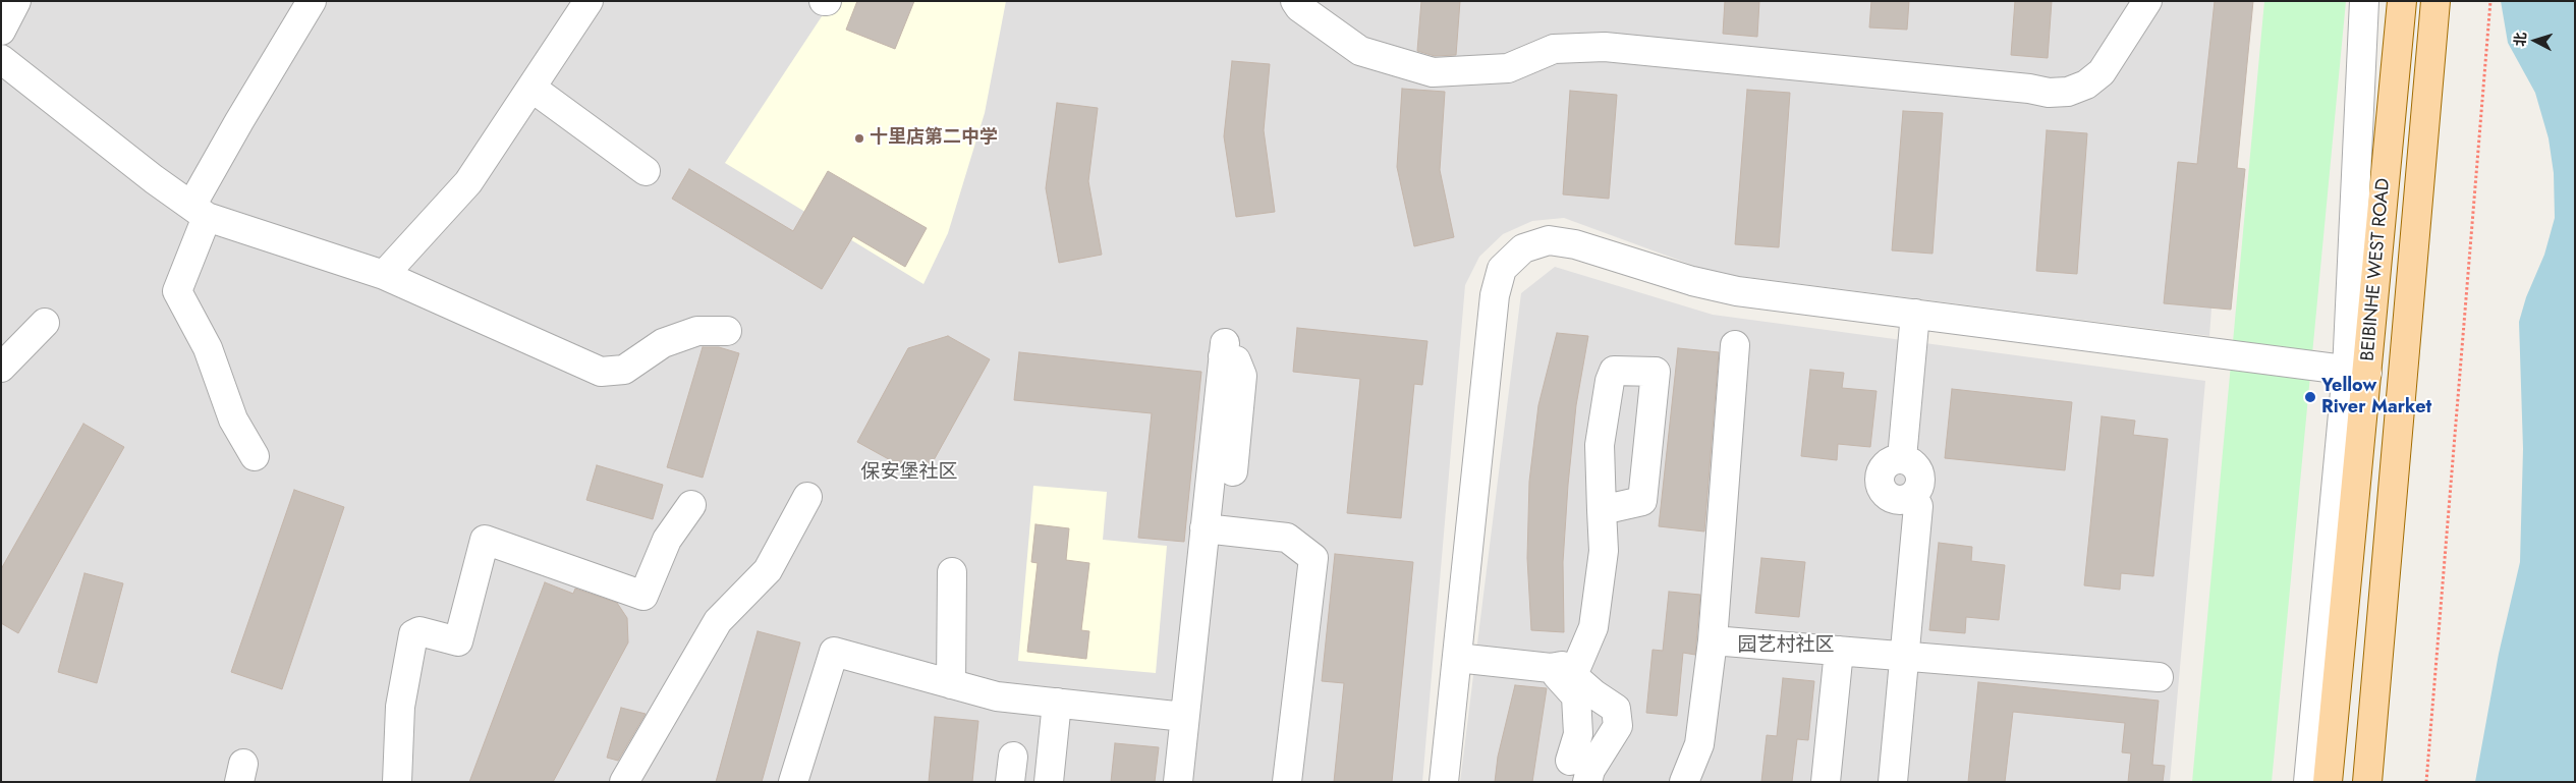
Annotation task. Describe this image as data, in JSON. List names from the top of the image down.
{
  "streets": {
    "main road": ["BEIBINHE WEST ROAD"]
  },
  "districts": ["保安堡社区", "园艺村社区"],
  "places": ["十里店第二中学", "Yellow River Market"],
  "north": "left"
}
